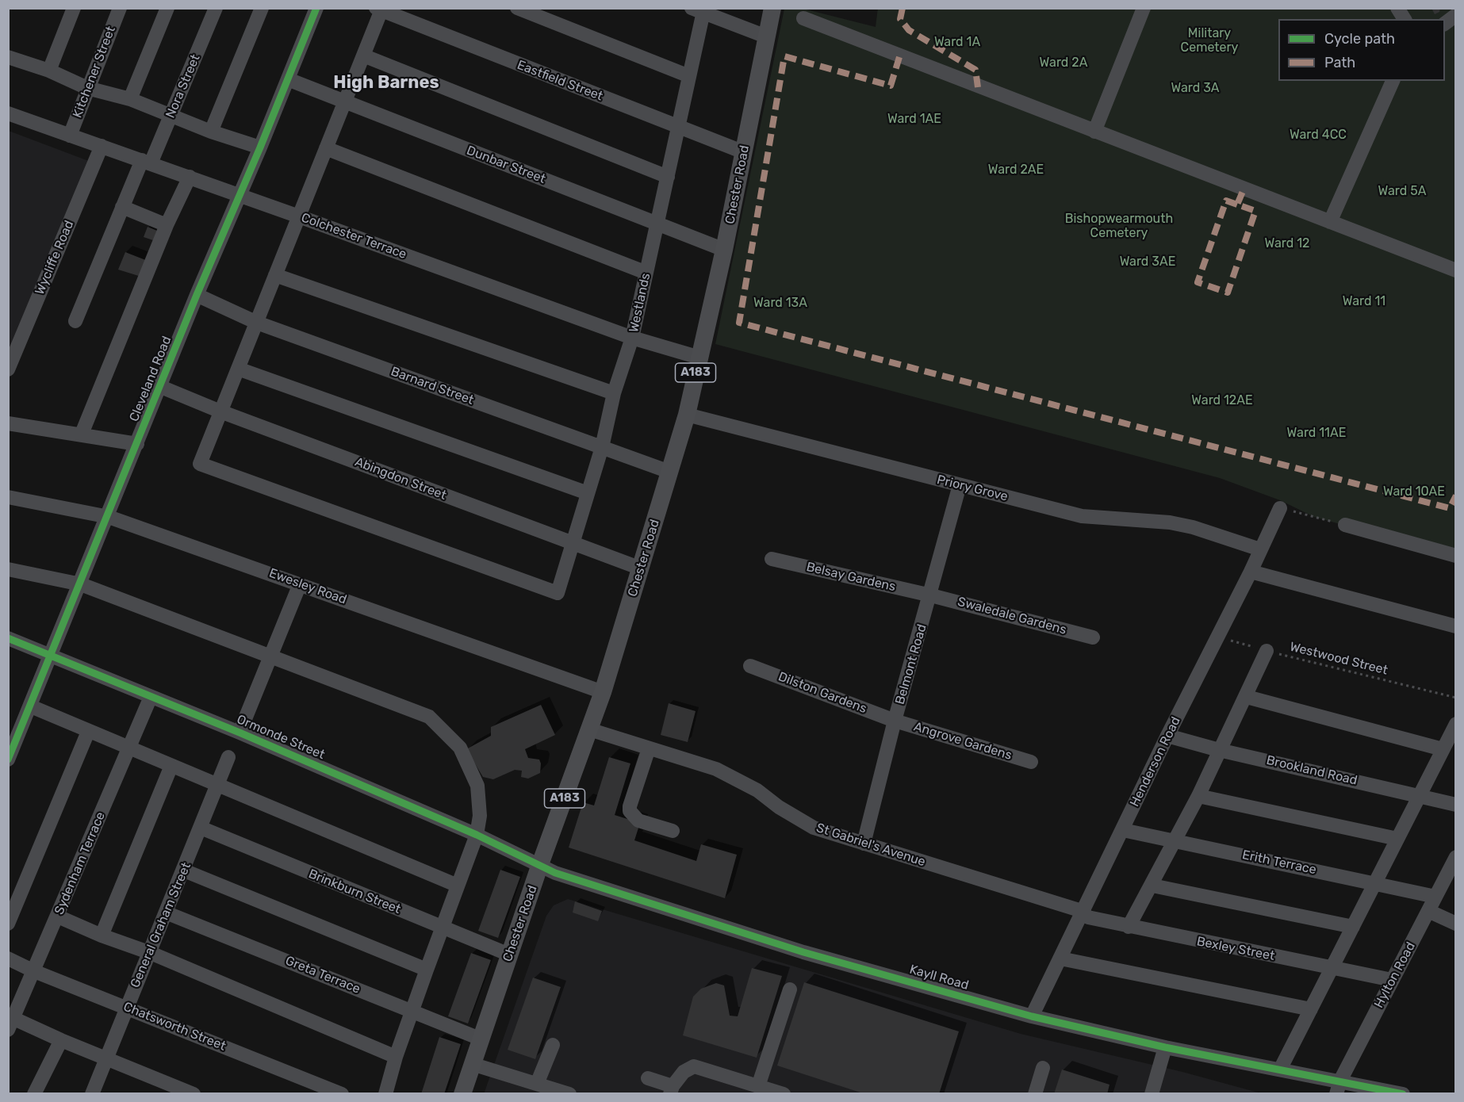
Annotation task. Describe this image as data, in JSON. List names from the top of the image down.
{
  "streets": {
    "main road": ["Chester Road", "A183"],
    "street": [
      "Kitchener Street",
      "Eastfield Street",
      "Nora Street",
      "Dunbar Street",
      "Colchester Terrace",
      "Wycliffe Road",
      "Westlands",
      "Cleveland Road",
      "Barnard Street",
      "Abingdon Street",
      "Priory Grove",
      "Belsay Gardens",
      "Ewesley Road",
      "Swaledale Gardens",
      "Belmont Road",
      "Dilston Gardens",
      "Ormonde Street",
      "Angrove Gardens",
      "Henderson Road",
      "Brookland Road",
      "St Gabriel's Avenue",
      "Erith Terrace",
      "Sydenham Terrace",
      "Brinkburn Street",
      "General Graham Street",
      "Bexley Street",
      "Greta Terrace",
      "Hylton Road",
      "Kayll Road",
      "Chatsworth Street"
    ],
    "path": ["Westwood Street"]
  },
  "crossings": [
    ["Kitchener Street", "Colchester Terrace"],
    ["Eastfield Street", "Chester Road"],
    ["Eastfield Street", "Westlands"],
    ["Nora Street", "Colchester Terrace"],
    ["Dunbar Street", "Chester Road"],
    ["Dunbar Street", "Westlands"],
    ["Dunbar Street", "Cleveland Road"],
    ["Chester Road", "Colchester Terrace"],
    ["Chester Road", "Barnard Street"],
    ["Chester Road", "Abingdon Street"],
    ["Chester Road", "Priory Grove"],
    ["Chester Road", "Ewesley Road"],
    ["Chester Road", "Ormonde Street"],
    ["Chester Road", "St Gabriel's Avenue"],
    ["Chester Road", "Brinkburn Street"],
    ["Chester Road", "Greta Terrace"],
    ["Chester Road", "Kayll Road"],
    ["Colchester Terrace", "Wycliffe Road"],
    ["Colchester Terrace", "Westlands"],
    ["Colchester Terrace", "Cleveland Road"],
    ["Westlands", "Barnard Street"],
    ["Westlands", "Abingdon Street"],
    ["Cleveland Road", "Barnard Street"],
    ["Cleveland Road", "Abingdon Street"],
    ["Cleveland Road", "Ewesley Road"],
    ["Cleveland Road", "Ormonde Street"],
    ["Priory Grove", "Belmont Road"],
    ["Priory Grove", "Henderson Road"],
    ["Belsay Gardens", "Swaledale Gardens"],
    ["Belsay Gardens", "Belmont Road"],
    ["Swaledale Gardens", "Belmont Road"],
    ["Westwood Street", "Henderson Road"],
    ["Belmont Road", "Dilston Gardens"],
    ["Belmont Road", "Angrove Gardens"],
    ["Belmont Road", "St Gabriel's Avenue"],
    ["Dilston Gardens", "Angrove Gardens"],
    ["Ormonde Street", "Sydenham Terrace"],
    ["Ormonde Street", "Kayll Road"],
    ["Henderson Road", "Brookland Road"],
    ["Henderson Road", "St Gabriel's Avenue"],
    ["Henderson Road", "Erith Terrace"],
    ["Henderson Road", "Bexley Street"],
    ["Henderson Road", "Kayll Road"],
    ["St Gabriel's Avenue", "Bexley Street"],
    ["Erith Terrace", "Hylton Road"],
    ["Sydenham Terrace", "Chatsworth Street"],
    ["Brinkburn Street", "General Graham Street"],
    ["General Graham Street", "Greta Terrace"],
    ["General Graham Street", "Chatsworth Street"],
    ["Bexley Street", "Hylton Road"],
    ["Hylton Road", "Kayll Road"]
  ],
  "districts": ["High Barnes"],
  "parks": [
    "Military Cemetery",
    "Ward 1A",
    "Ward 2A",
    "Ward 3A",
    "Ward 1AE",
    "Ward 4CC",
    "Ward 2AE",
    "Ward 5A",
    "Bishopwearmouth Cemetery",
    "Ward 12",
    "Ward 3AE",
    "Ward 11",
    "Ward 13A",
    "Ward 12AE",
    "Ward 11AE",
    "Ward 10AE"
  ],
  "legend": ["Cycle path", "Path"]
}
